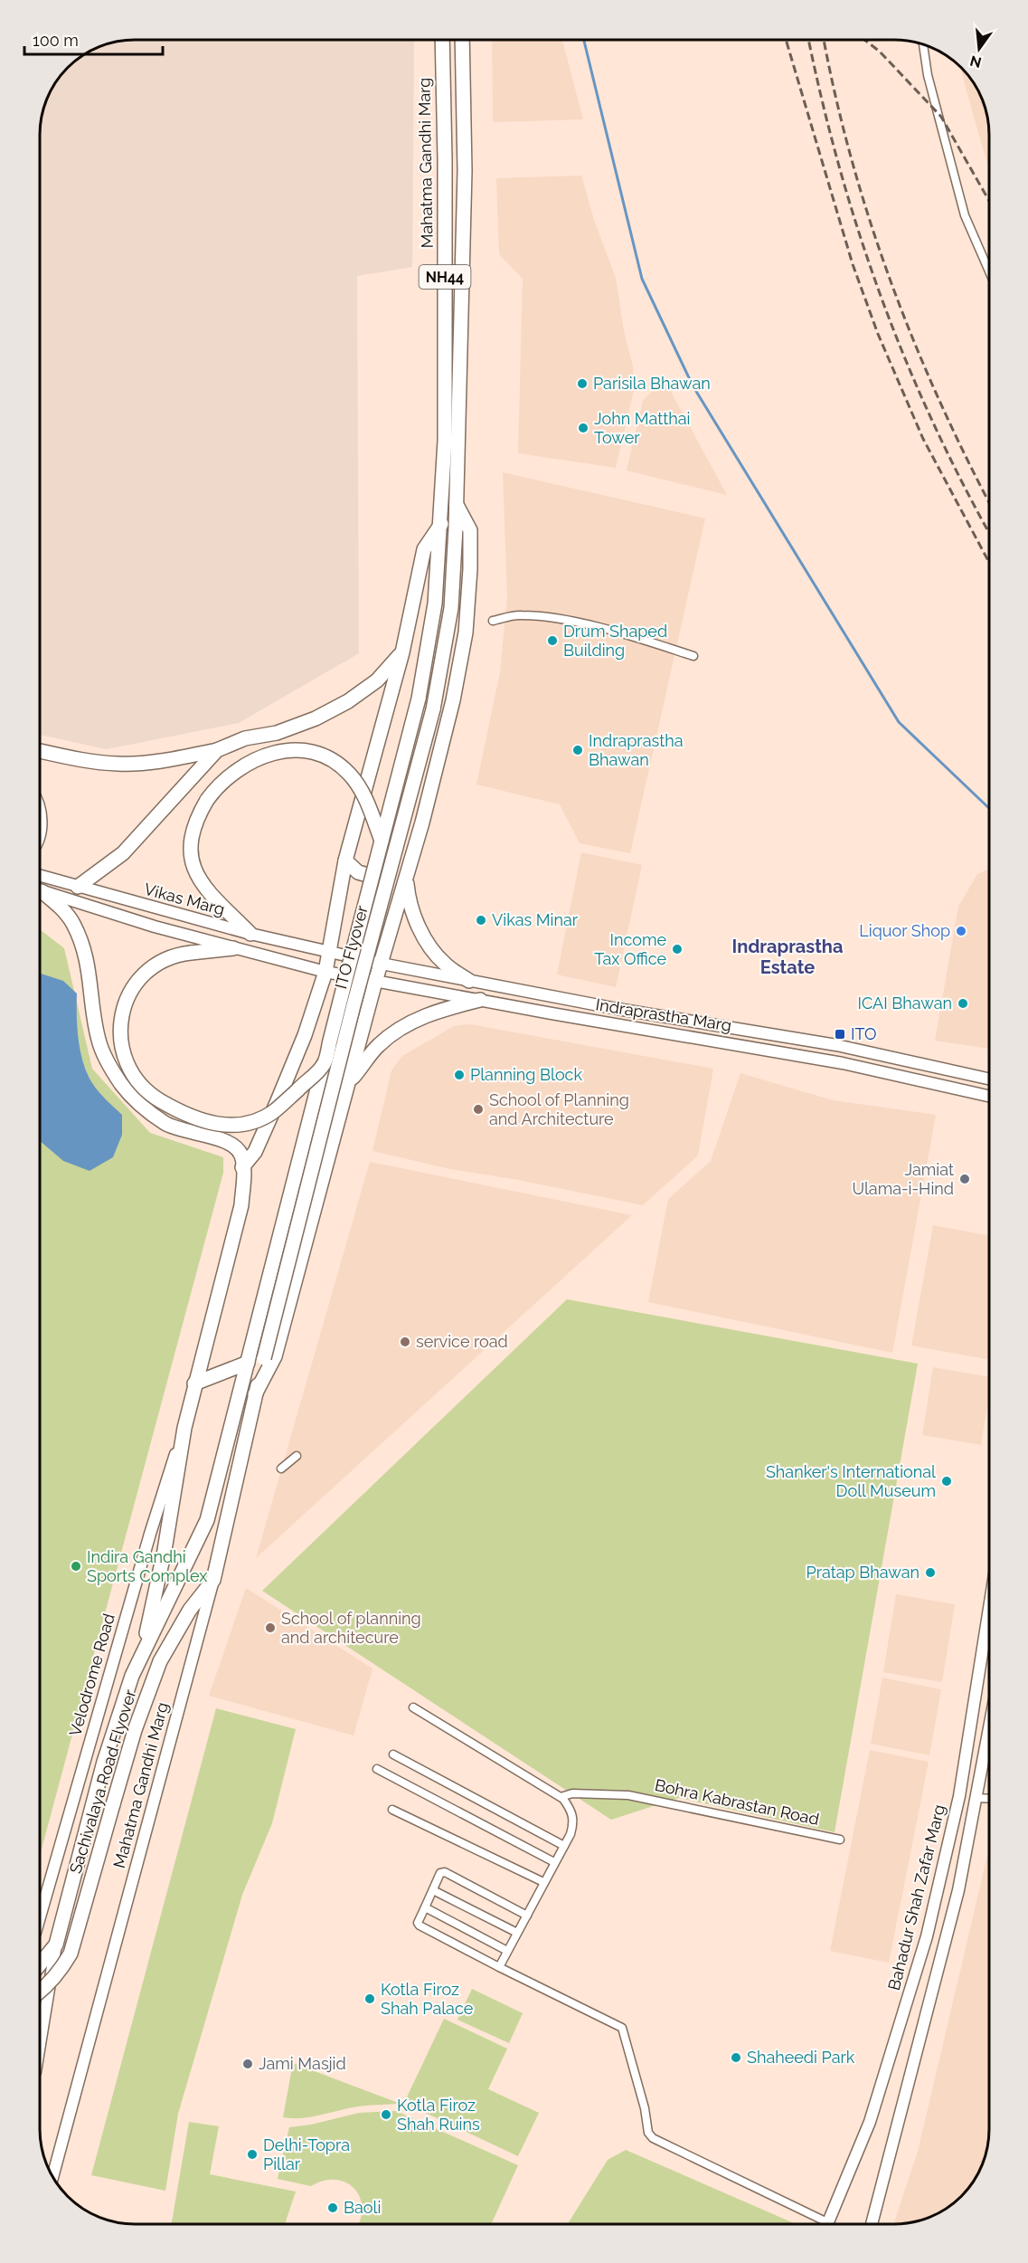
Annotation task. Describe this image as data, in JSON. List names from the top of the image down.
{
  "streets": {
    "highway": [
      "Mahatma Gandhi Marg",
      "NH44",
      "ITO Flyover",
      "Sachivalaya Road Flyover"
    ],
    "main road": [
      "Vikas Marg",
      "Indraprastha Marg",
      "Velodrome Road",
      "Bahadur Shah Zafar Marg"
    ],
    "street": ["Bohra Kabrastan Road"]
  },
  "crossings": [
    ["Mahatma Gandhi Marg", "ITO Flyover"],
    ["Mahatma Gandhi Marg", "Sachivalaya Road Flyover"],
    ["NH44", "ITO Flyover"],
    ["Vikas Marg", "Indraprastha Marg"]
  ],
  "districts": ["Indraprastha Estate"],
  "places": {
    "other": [
      "Parisila Bhawan",
      "John Matthai Tower",
      "Drum Shaped Building",
      "Indraprastha Bhawan",
      "Vikas Minar",
      "Liquor Shop",
      "Income Tax Office",
      "ICAI Bhawan",
      "Planning Block",
      "School of Planning and Architecture",
      "Jamiat Ulama-i-Hind",
      "service road",
      "Shanker's International Doll Museum",
      "Indira Gandhi Sports Complex",
      "Pratap Bhawan",
      "School of planning and architecure",
      "Kotla Firoz Shah Palace",
      "Shaheedi Park",
      "Jami Masjid",
      "Kotla Firoz Shah Ruins",
      "Delhi-Topra Pillar",
      "Baoli"
    ],
    "transit": ["ITO"]
  },
  "scale_bar": "100 m",
  "north": "bottom"
}
